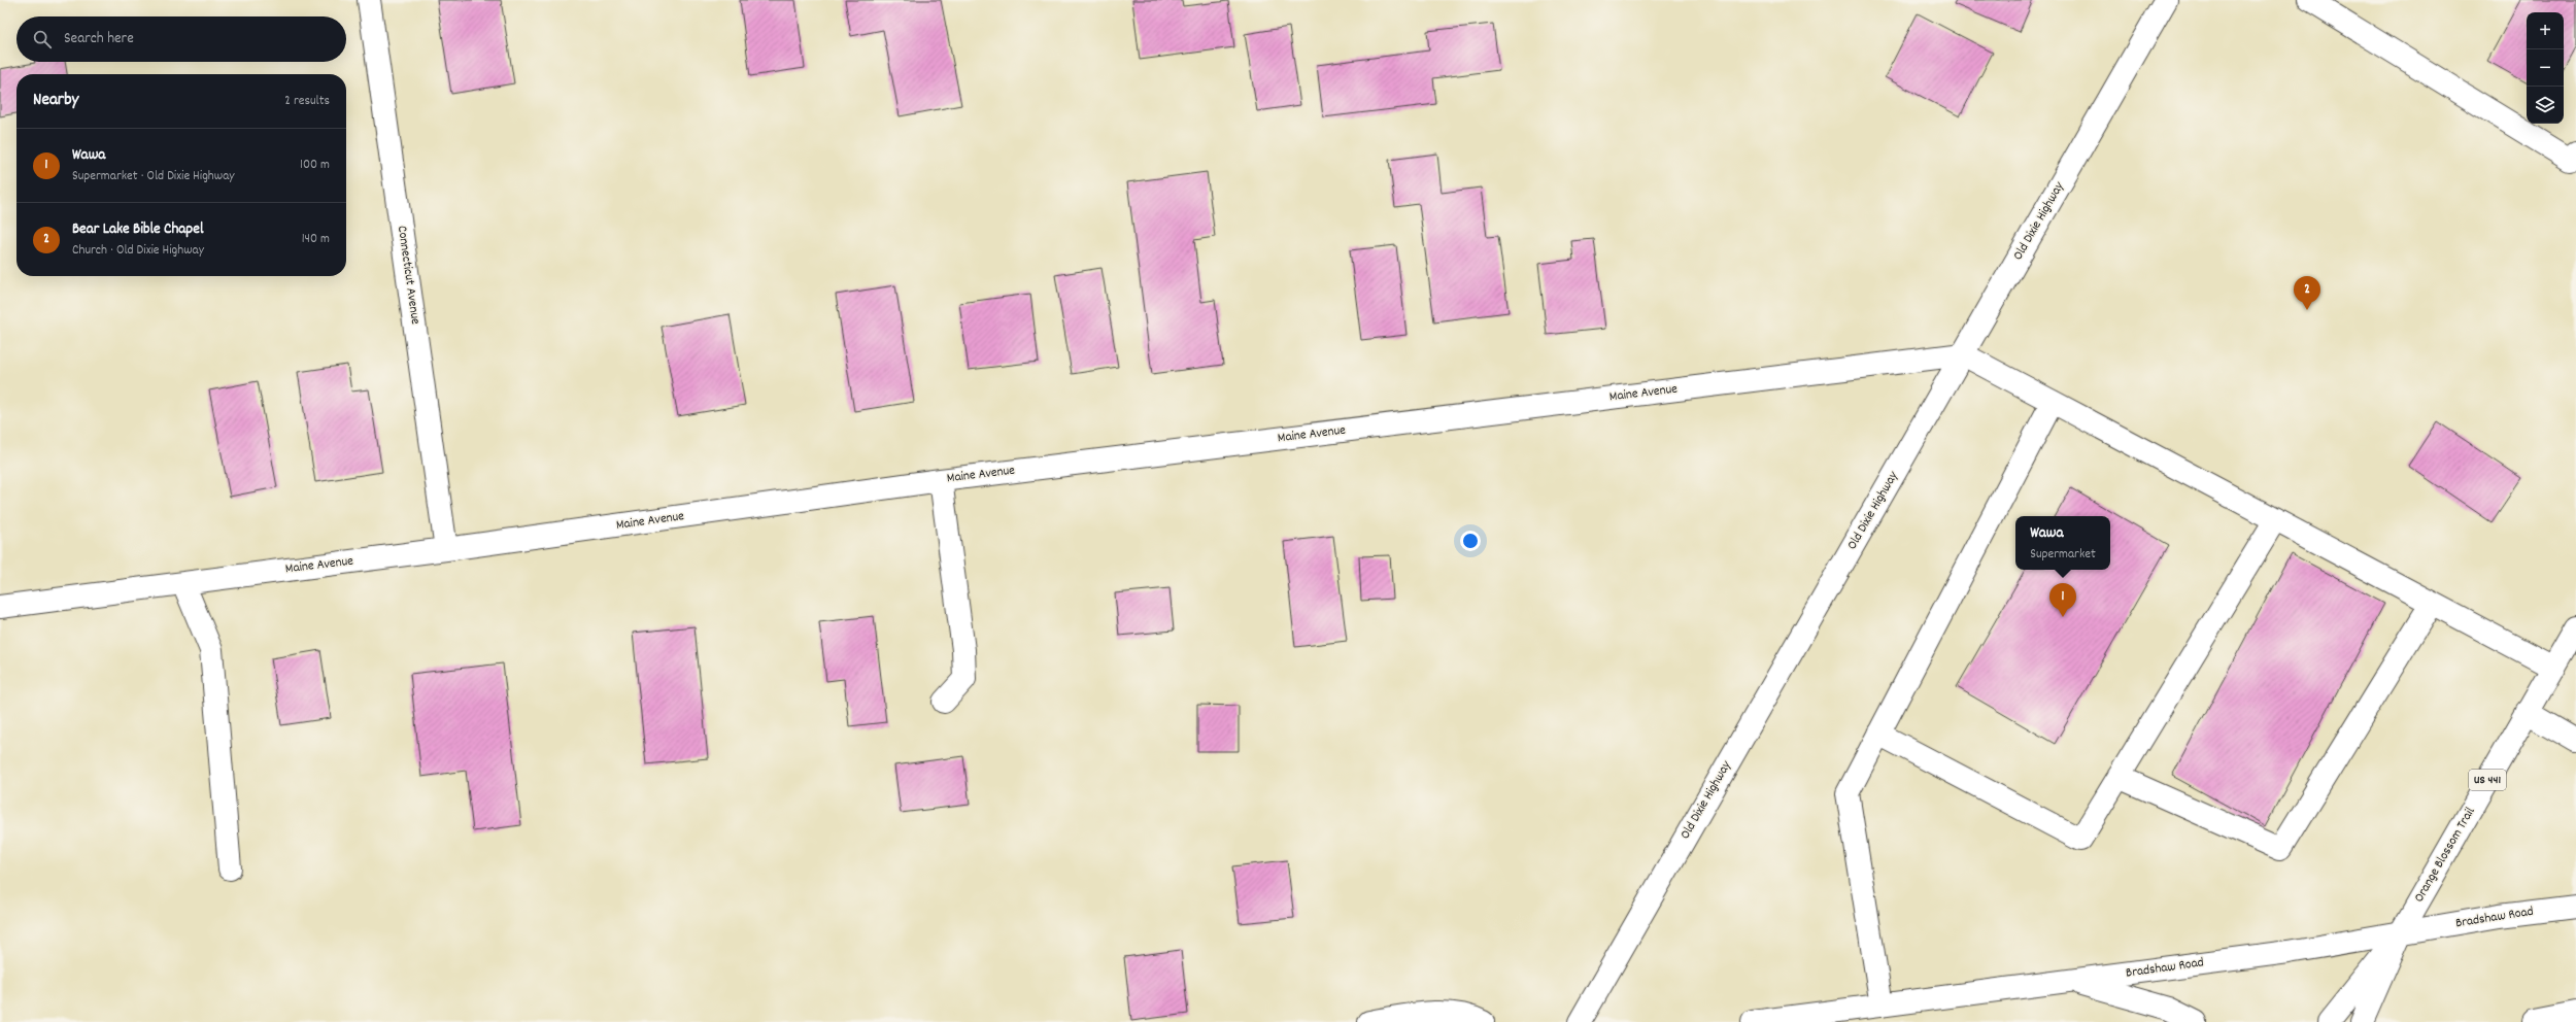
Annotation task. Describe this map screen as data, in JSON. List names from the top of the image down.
{
  "streets": {
    "street": [
      "Old Dixie Highway",
      "Connecticut Avenue",
      "Maine Avenue",
      "US 441",
      "Orange Blossom Trail",
      "Bradshaw Road"
    ]
  },
  "crossings": [
    ["Old Dixie Highway", "Maine Avenue"],
    ["Connecticut Avenue", "Maine Avenue"],
    ["Orange Blossom Trail", "Bradshaw Road"]
  ],
  "page": {
    "map_buttons": ["+", "−"],
    "search": "Search here",
    "heading": ["Nearby", "2 results"],
    "list": [
      {
        "mark": "1",
        "name": "Wawa",
        "note": "Supermarket · Old Dixie Highway",
        "value": "100 m"
      },
      {
        "mark": "2",
        "name": "Bear Lake Bible Chapel",
        "note": "Church · Old Dixie Highway",
        "value": "140 m"
      }
    ],
    "pins": ["2", "1"],
    "popup": ["Wawa", "Supermarket"]
  }
}
